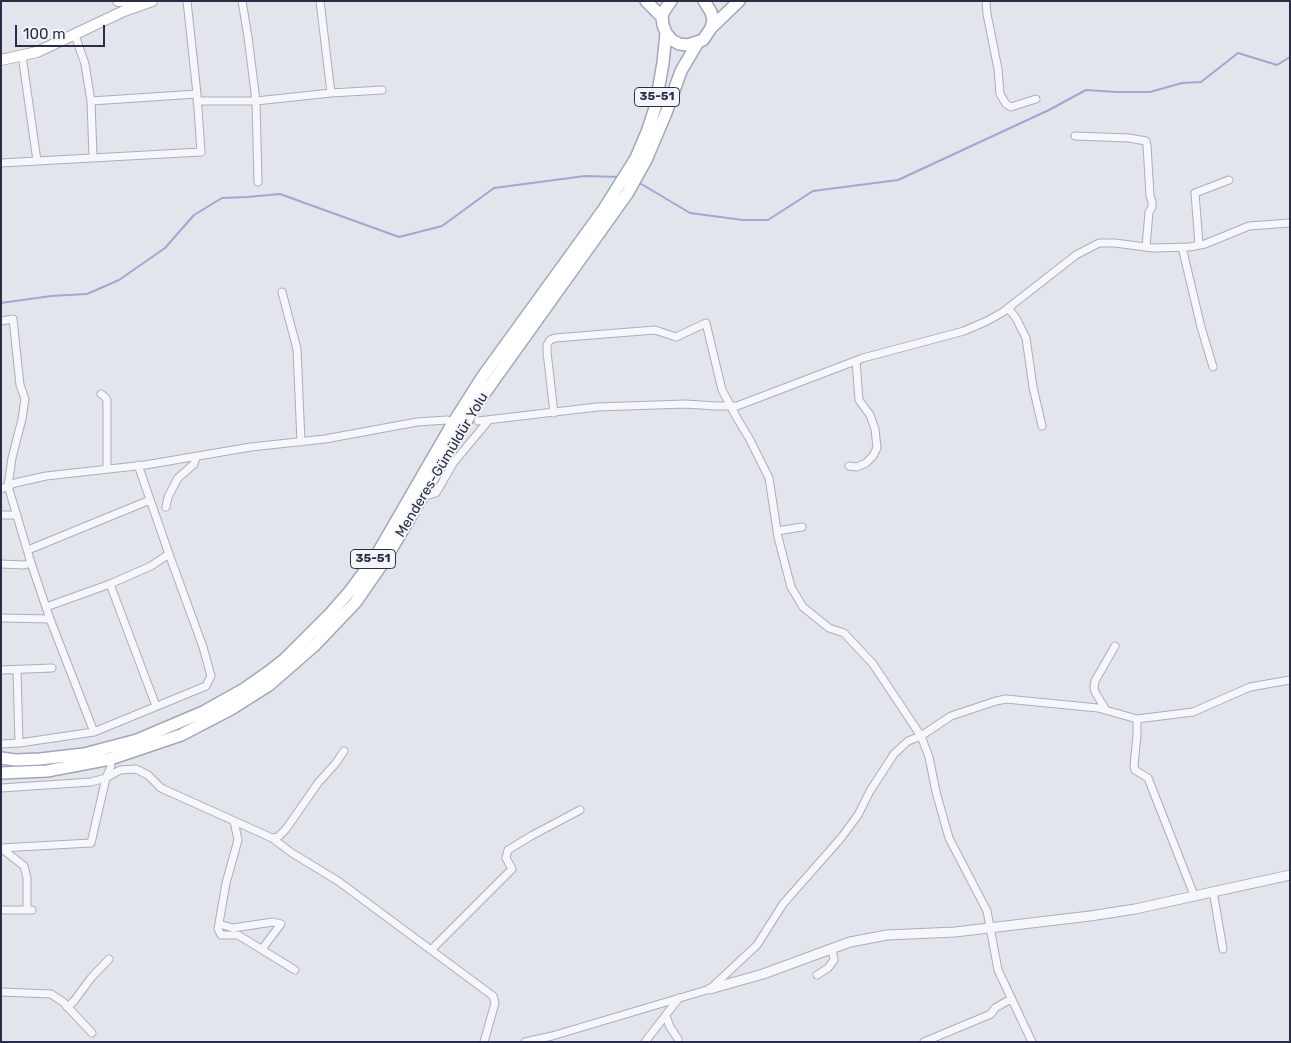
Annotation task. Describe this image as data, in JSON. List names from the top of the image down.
{
  "streets": {
    "main road": ["35-51", "Menderes-Gümüldür Yolu"]
  },
  "crossings": [
    ["35-51", "Menderes-Gümüldür Yolu"]
  ],
  "scale_bar": "100 m"
}
